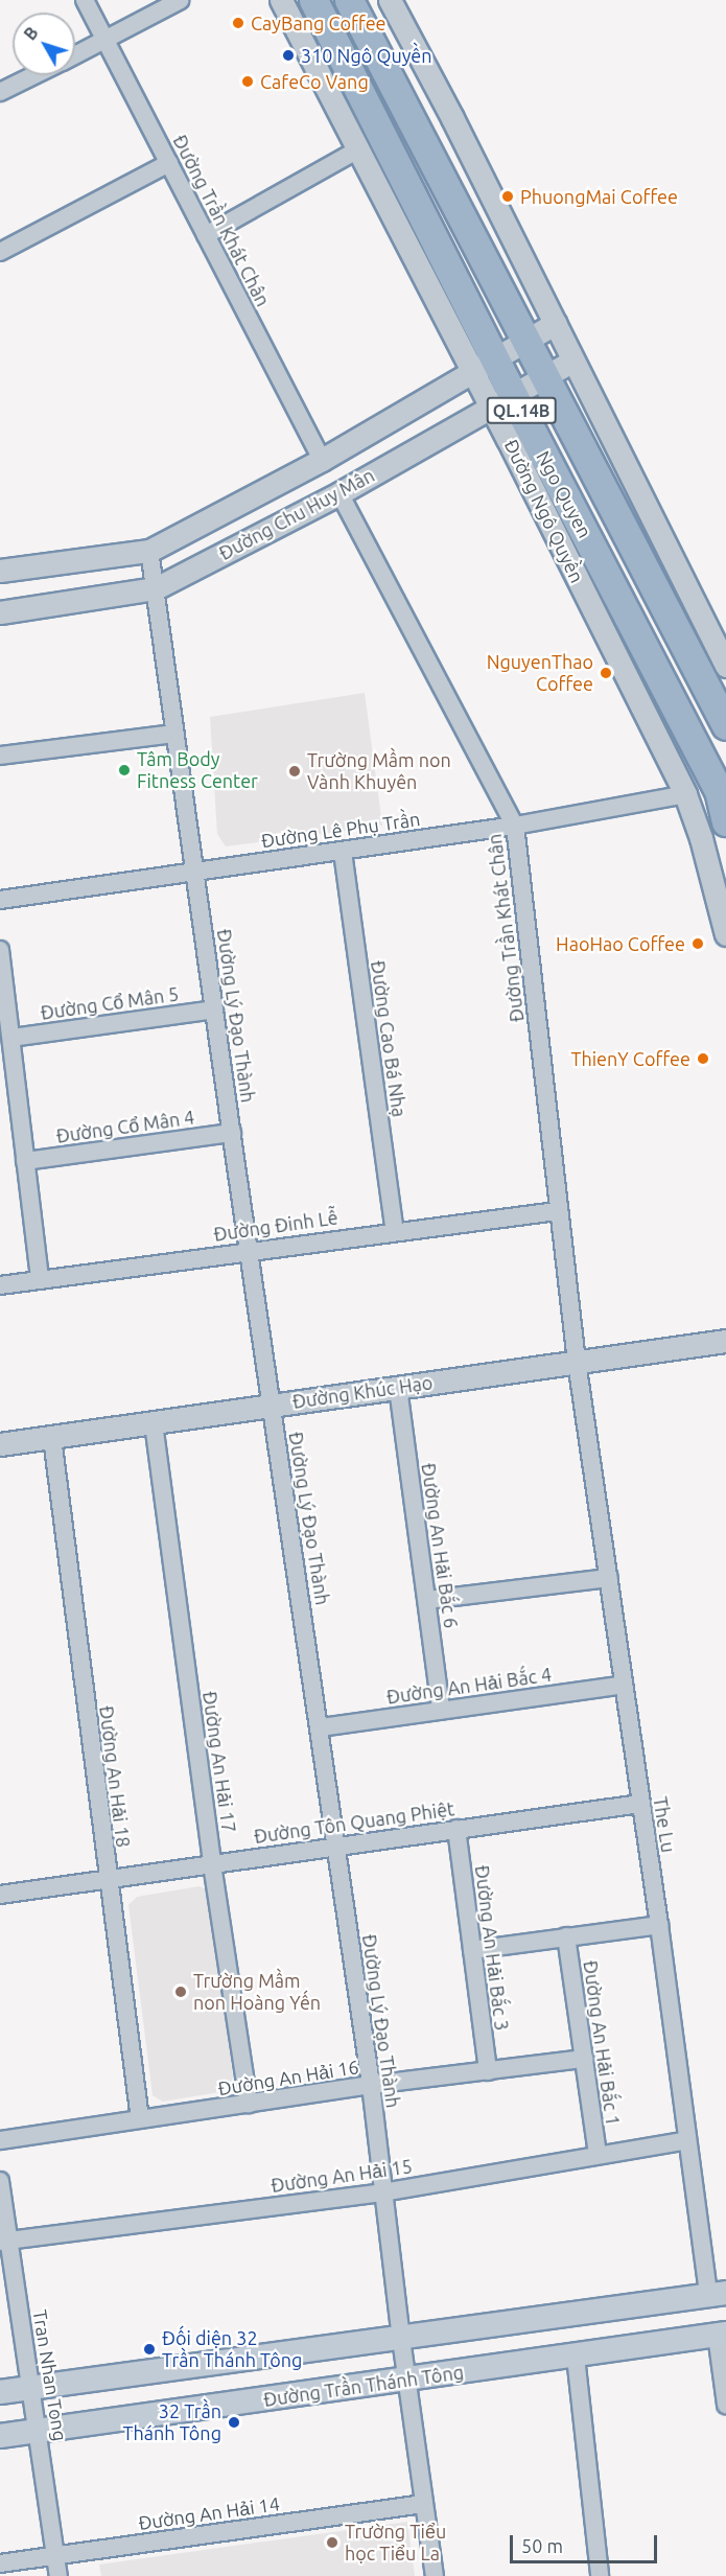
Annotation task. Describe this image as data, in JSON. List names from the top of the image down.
{
  "streets": {
    "highway": ["QL.14B", "Ngo Quyen"],
    "main road": ["Đường Trần Thánh Tông"],
    "street": [
      "Đường Trần Khát Chân",
      "Đường Ngô Quyền",
      "Đường Chu Huy Mân",
      "Đường Lê Phụ Trần",
      "Đường Cổ Mân 5",
      "Đường Lý Đạo Thành",
      "Đường Cao Bá Nhạ",
      "Đường Cổ Mân 4",
      "Đường Đinh Lễ",
      "Đường Khúc Hạo",
      "Đường An Hải Bắc 6",
      "Đường An Hải Bắc 4",
      "Đường An Hải 17",
      "Đường An Hải 18",
      "Đường Tôn Quang Phiệt",
      "The Lu",
      "Đường An Hải Bắc 3",
      "Đường An Hải Bắc 1",
      "Đường An Hải 16",
      "Đường An Hải 15",
      "Tran Nhan Tong",
      "Đường An Hải 14"
    ]
  },
  "crossings": [
    ["Đường Trần Khát Chân", "Đường Chu Huy Mân"],
    ["Đường Trần Khát Chân", "Đường Lê Phụ Trần"],
    ["Đường Trần Khát Chân", "Đường Đinh Lễ"],
    ["Đường Trần Khát Chân", "Đường Khúc Hạo"],
    ["Đường Trần Khát Chân", "The Lu"],
    ["Ngo Quyen", "Đường Ngô Quyền"],
    ["Ngo Quyen", "Đường Chu Huy Mân"],
    ["Đường Ngô Quyền", "Đường Chu Huy Mân"],
    ["Đường Ngô Quyền", "Đường Lê Phụ Trần"],
    ["Đường Chu Huy Mân", "Đường Lý Đạo Thành"],
    ["Đường Lê Phụ Trần", "Đường Lý Đạo Thành"],
    ["Đường Lê Phụ Trần", "Đường Cao Bá Nhạ"],
    ["Đường Cổ Mân 5", "Đường Lý Đạo Thành"],
    ["Đường Lý Đạo Thành", "Đường Cổ Mân 4"],
    ["Đường Lý Đạo Thành", "Đường Đinh Lễ"],
    ["Đường Lý Đạo Thành", "Đường Khúc Hạo"],
    ["Đường Lý Đạo Thành", "Đường An Hải Bắc 4"],
    ["Đường Lý Đạo Thành", "Đường Tôn Quang Phiệt"],
    ["Đường Lý Đạo Thành", "Đường An Hải 16"],
    ["Đường Lý Đạo Thành", "Đường An Hải 15"],
    ["Đường Lý Đạo Thành", "Đường Trần Thánh Tông"],
    ["Đường Lý Đạo Thành", "Đường An Hải 14"],
    ["Đường Cao Bá Nhạ", "Đường Đinh Lễ"],
    ["Đường Khúc Hạo", "Đường An Hải Bắc 6"],
    ["Đường Khúc Hạo", "Đường An Hải 17"],
    ["Đường Khúc Hạo", "Đường An Hải 18"],
    ["Đường Khúc Hạo", "The Lu"],
    ["Đường An Hải Bắc 6", "Đường An Hải Bắc 4"],
    ["Đường An Hải Bắc 4", "The Lu"],
    ["Đường An Hải 17", "Đường Tôn Quang Phiệt"],
    ["Đường An Hải 17", "Đường An Hải 16"],
    ["Đường An Hải 18", "Đường Tôn Quang Phiệt"],
    ["Đường An Hải 18", "Đường An Hải 16"],
    ["Đường Tôn Quang Phiệt", "The Lu"],
    ["Đường Tôn Quang Phiệt", "Đường An Hải Bắc 3"],
    ["The Lu", "Đường An Hải 15"],
    ["Đường An Hải Bắc 3", "Đường An Hải 16"],
    ["Đường An Hải Bắc 1", "Đường An Hải 16"],
    ["Đường An Hải Bắc 1", "Đường An Hải 15"],
    ["Đường An Hải 15", "Tran Nhan Tong"],
    ["Tran Nhan Tong", "Đường Trần Thánh Tông"],
    ["Tran Nhan Tong", "Đường An Hải 14"]
  ],
  "places": [
    "CayBang Coffee",
    "310 Ngô Quyền",
    "CafeCo Vang",
    "PhuongMai Coffee",
    "NguyenThao Coffee",
    "Tâm Body Fitness Center",
    "Trường Mầm non Vành Khuyên",
    "HaoHao Coffee",
    "ThienY Coffee",
    "Trường Mầm non Hoàng Yến",
    "Đối diện 32 Trần Thánh Tông",
    "32 Trần Thánh Tông",
    "Trường Tiểu học Tiểu La"
  ],
  "scale_bar": "50 m",
  "north": "top left"
}
